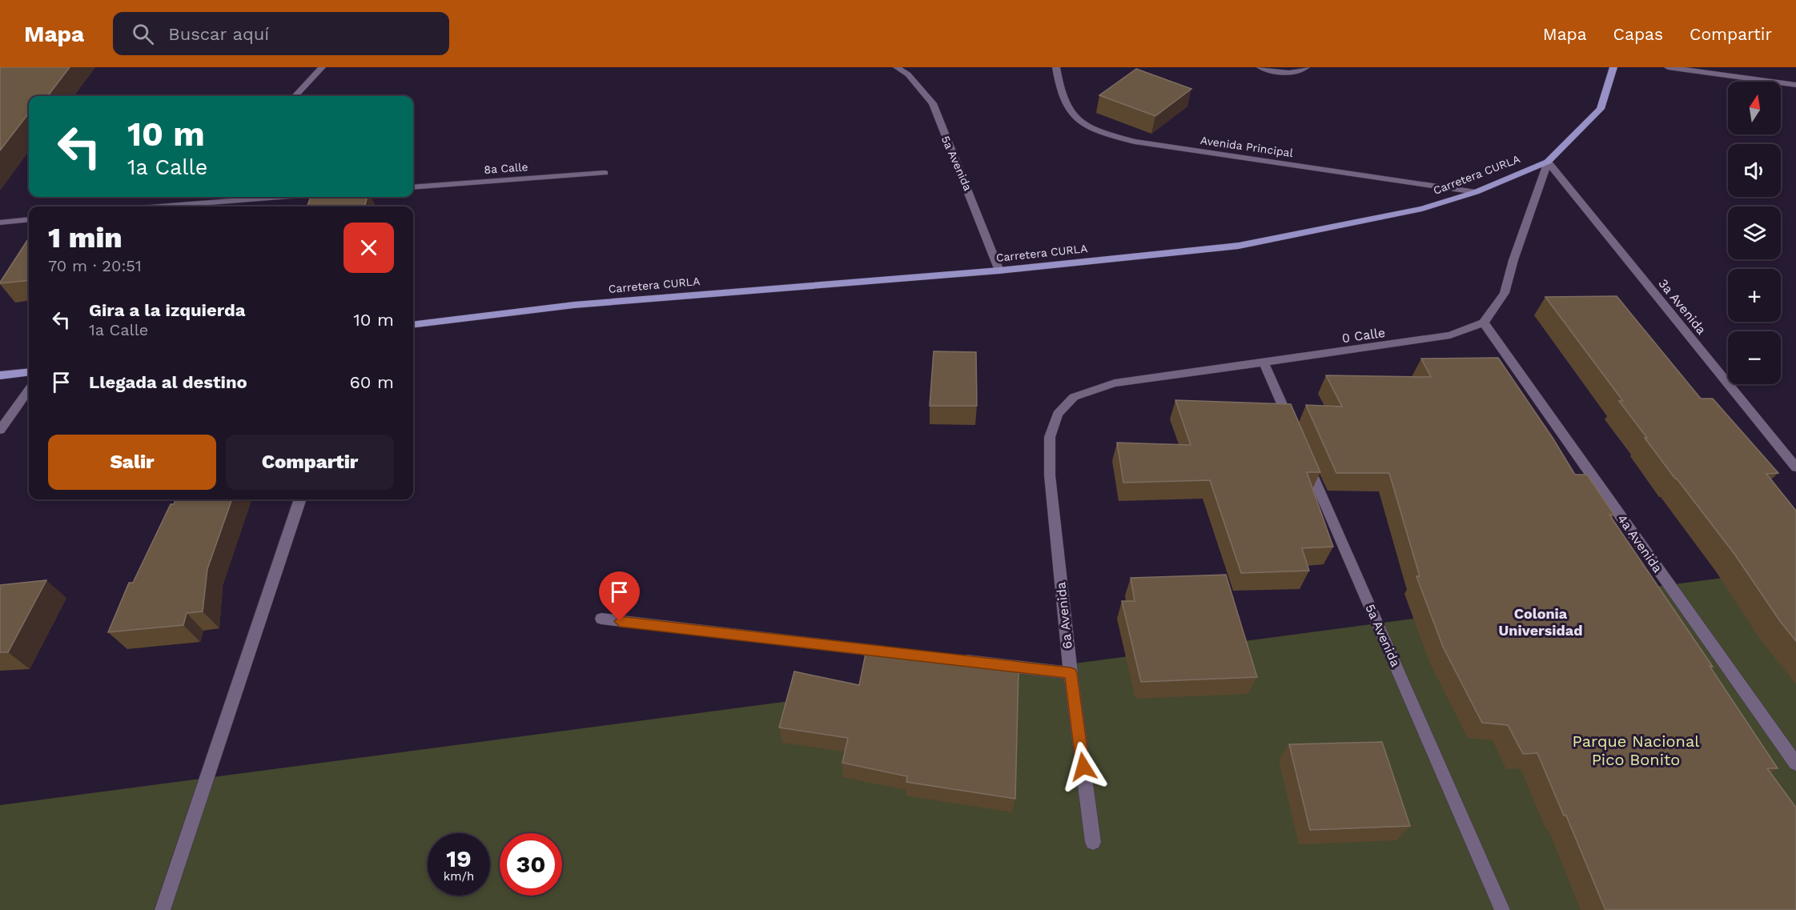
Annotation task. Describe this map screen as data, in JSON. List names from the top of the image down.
{
  "streets": {
    "main road": ["Carretera CURLA"],
    "street": [
      "Avenida Principal",
      "5a Avenida",
      "8a Calle",
      "3a Avenida",
      "0 Calle",
      "4a Avenida",
      "6a Avenida"
    ]
  },
  "crossings": [
    ["Avenida Principal", "Carretera CURLA"],
    ["5a Avenida", "Carretera CURLA"],
    ["Carretera CURLA", "3a Avenida"],
    ["0 Calle", "4a Avenida"],
    ["0 Calle", "6a Avenida"]
  ],
  "districts": ["Colonia Universidad"],
  "parks": ["Parque Nacional Pico Bonito"],
  "north": "top",
  "page": {
    "header": "Mapa",
    "search": "Buscar aquí",
    "nav": ["Mapa", "Capas", "Compartir"],
    "map_buttons": ["+", "−"],
    "turn": ["10 m", "1a Calle"],
    "heading": ["1 min", "70 m · 20:51"],
    "list": [
      {
        "name": "Gira a la izquierda",
        "note": "1a Calle",
        "value": "10 m"
      },
      {
        "name": "Llegada al destino",
        "value": "60 m"
      }
    ],
    "buttons": ["Salir", "Compartir"],
    "speed": "19 km/h",
    "limit": "30"
  }
}
